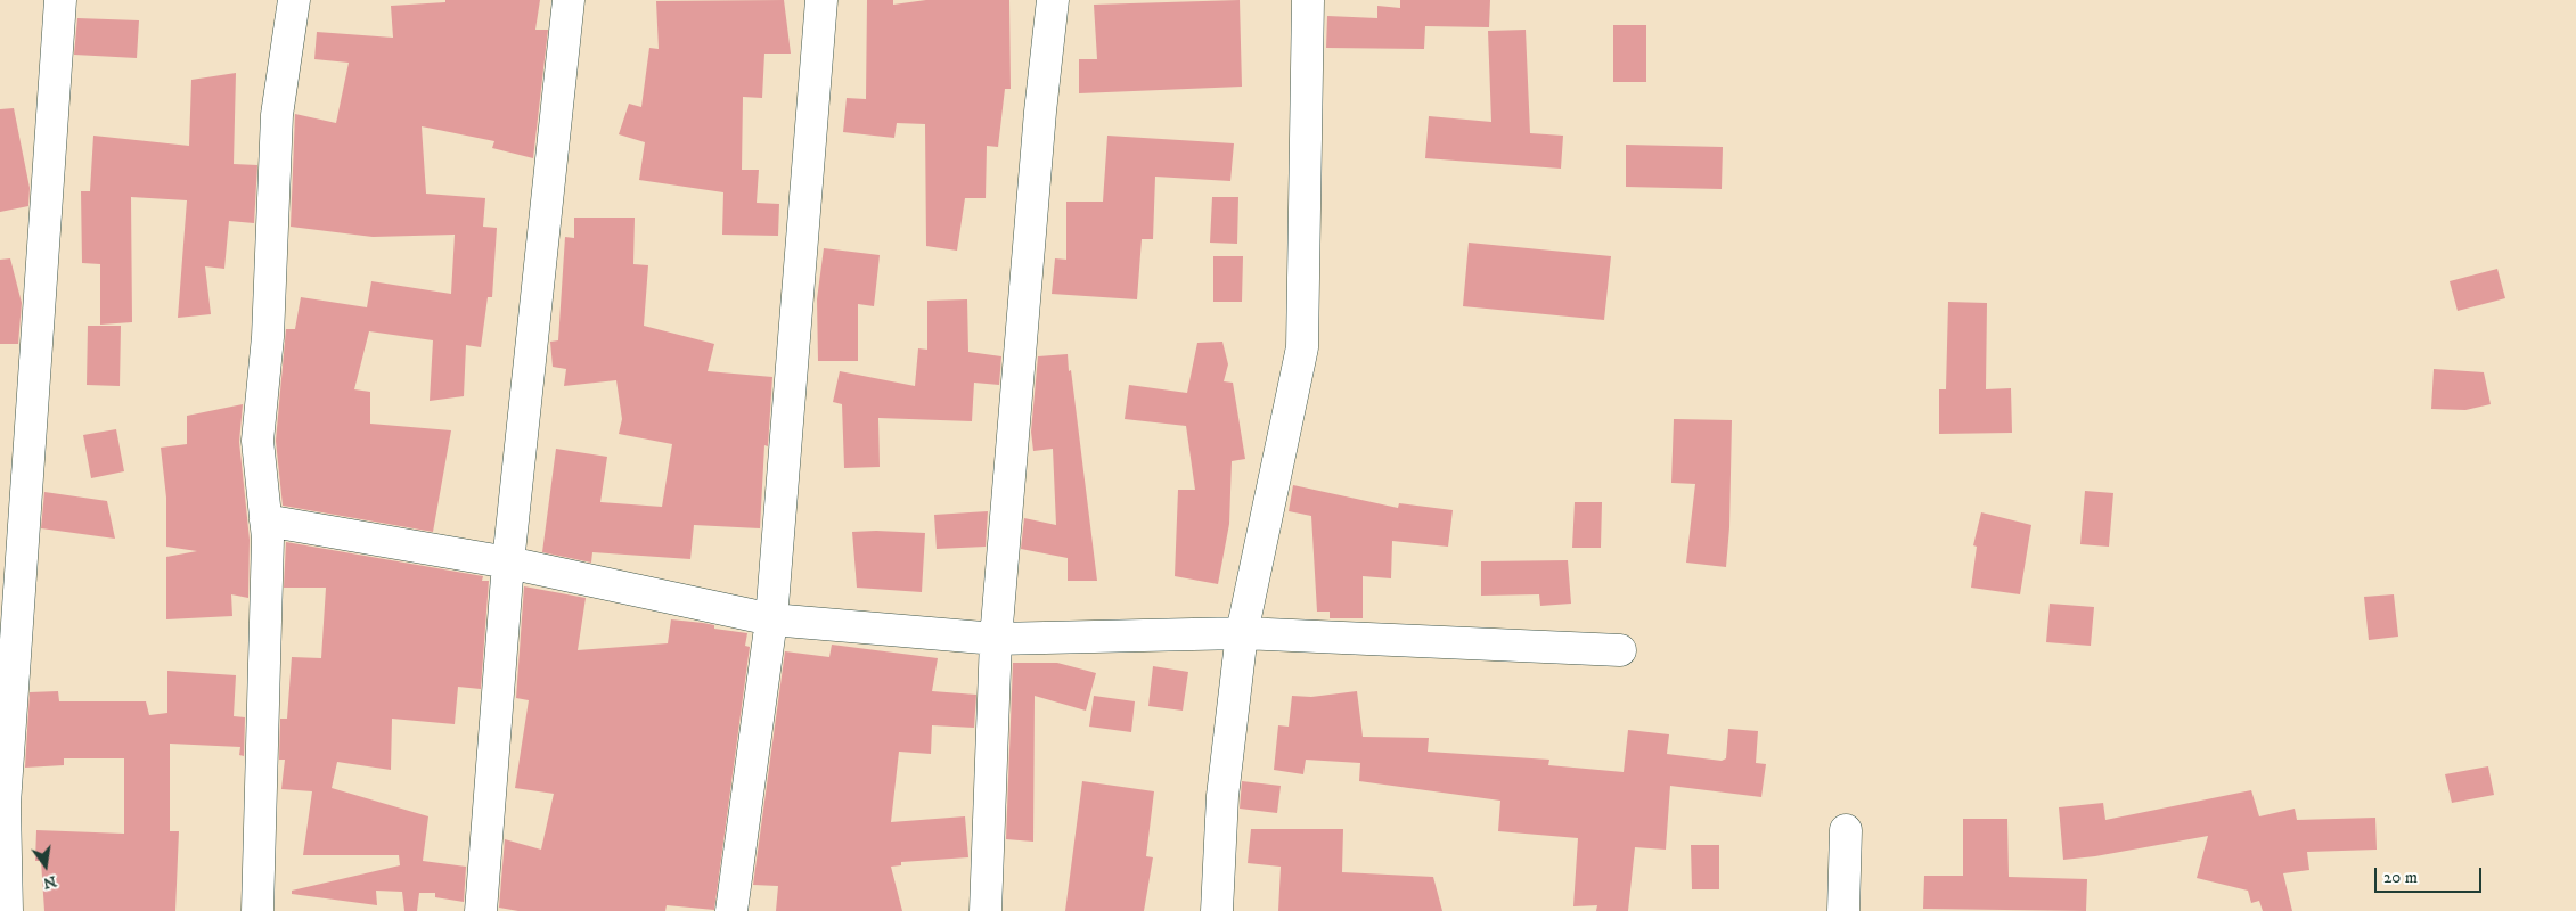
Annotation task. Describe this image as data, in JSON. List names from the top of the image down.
{
  "scale_bar": "20 m",
  "north": "bottom"
}
